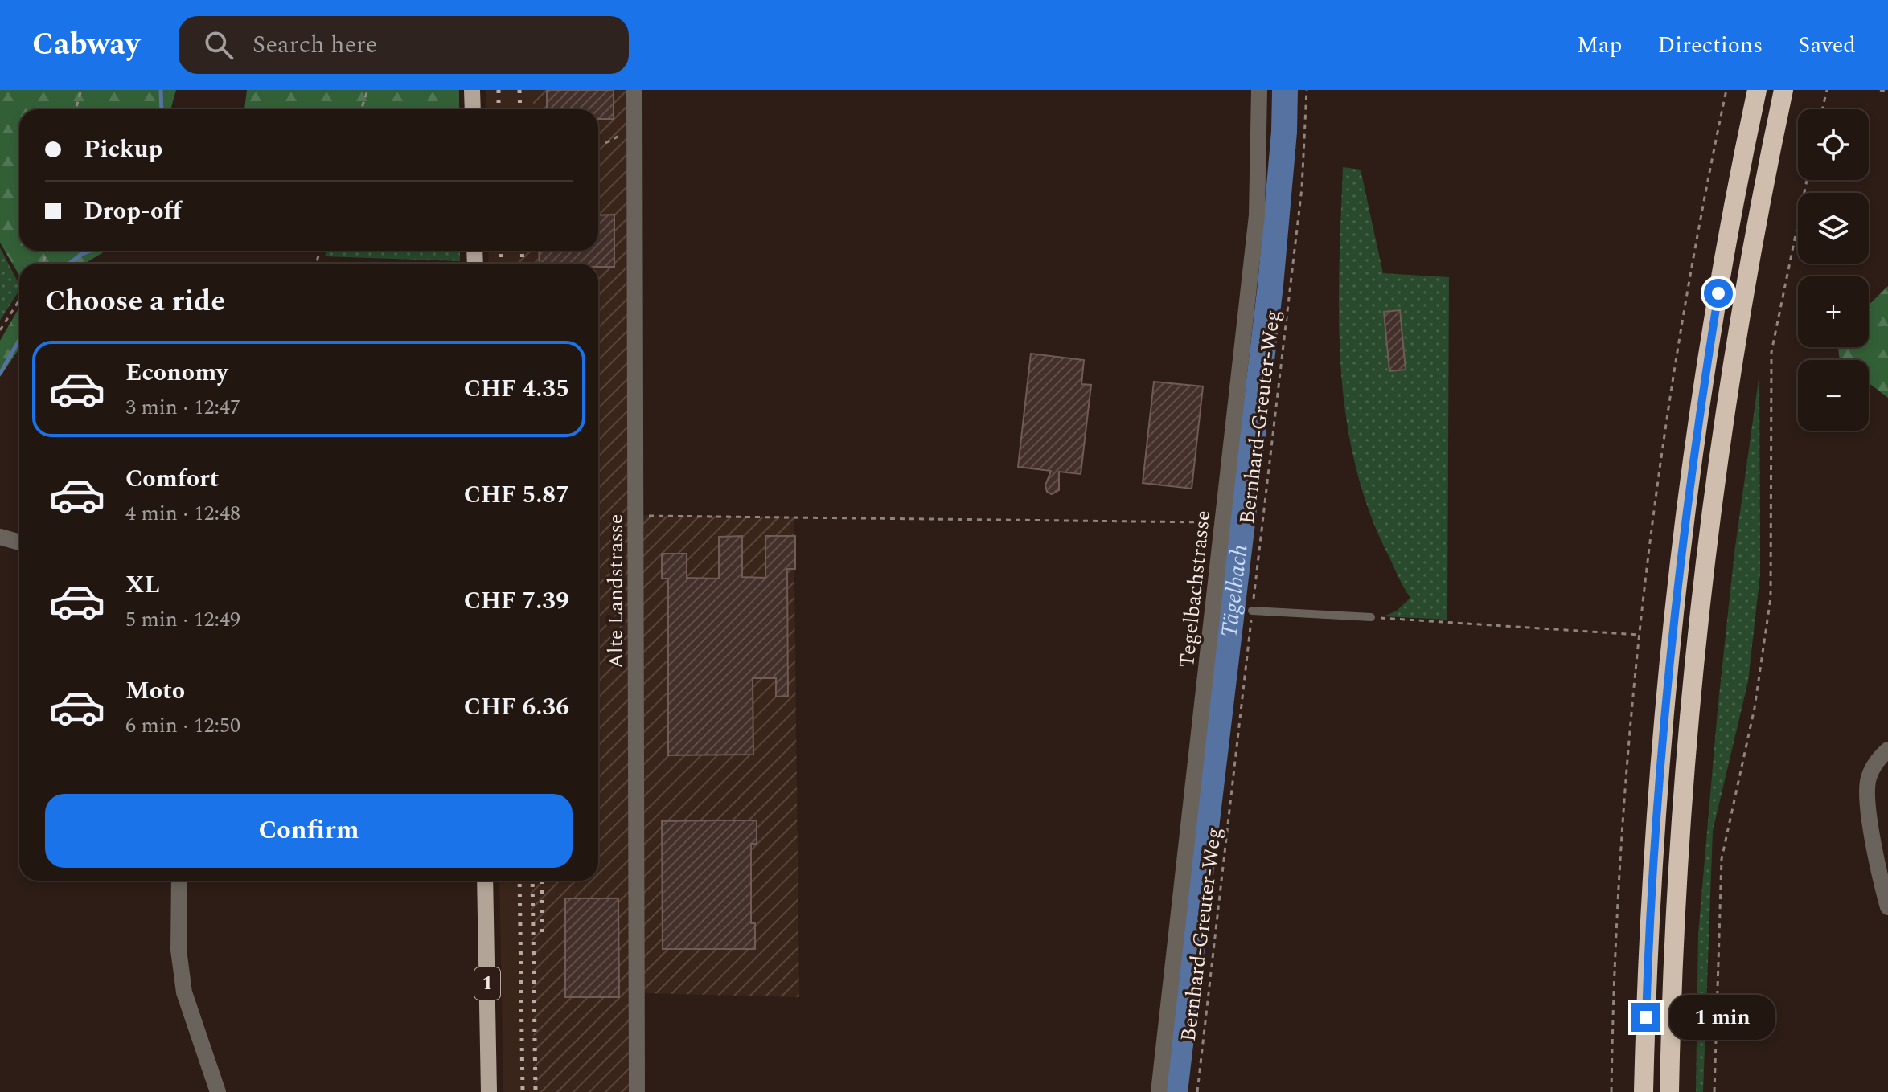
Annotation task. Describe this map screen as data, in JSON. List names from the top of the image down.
{
  "streets": {
    "main road": ["1"],
    "street": ["Tegelbachstrasse", "Alte Landstrasse"],
    "path": ["Bernhard-Greuter-Weg"]
  },
  "water": ["Tägelbach"],
  "page": {
    "header": "Cabway",
    "search": "Search here",
    "nav": ["Map", "Directions", "Saved"],
    "map_buttons": ["+", "−"],
    "banner": ["Pickup", "Drop-off"],
    "heading": "Choose a ride",
    "list": [
      {
        "name": "Economy",
        "note": "3 min · 12:47",
        "value": "CHF 4.35"
      },
      {
        "name": "Comfort",
        "note": "4 min · 12:48",
        "value": "CHF 5.87"
      },
      {
        "name": "XL",
        "note": "5 min · 12:49",
        "value": "CHF 7.39"
      },
      {
        "name": "Moto",
        "note": "6 min · 12:50",
        "value": "CHF 6.36"
      }
    ],
    "buttons": "Confirm",
    "bubble": "1 min"
  }
}
